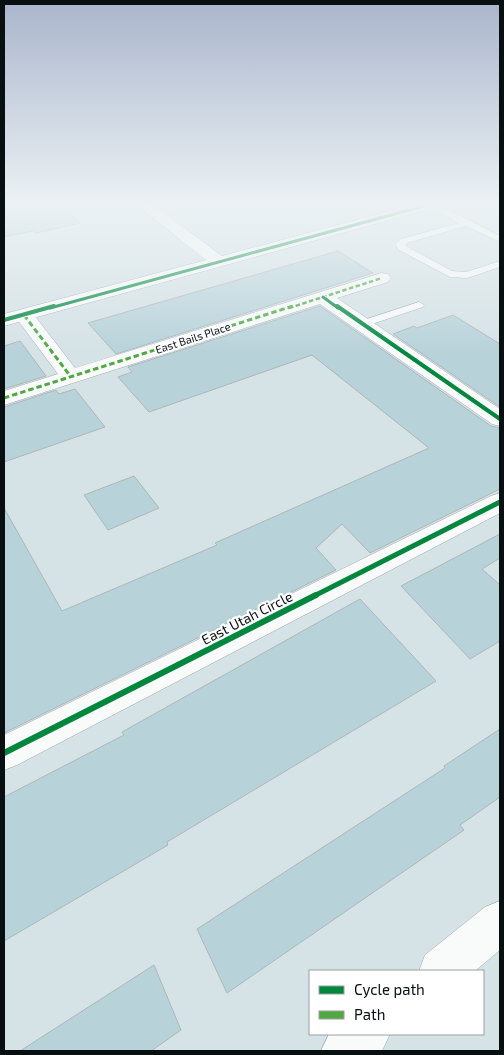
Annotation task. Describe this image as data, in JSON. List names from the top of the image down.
{
  "streets": {
    "street": ["East Bails Place", "East Utah Circle"]
  },
  "legend": ["Cycle path", "Path"]
}
